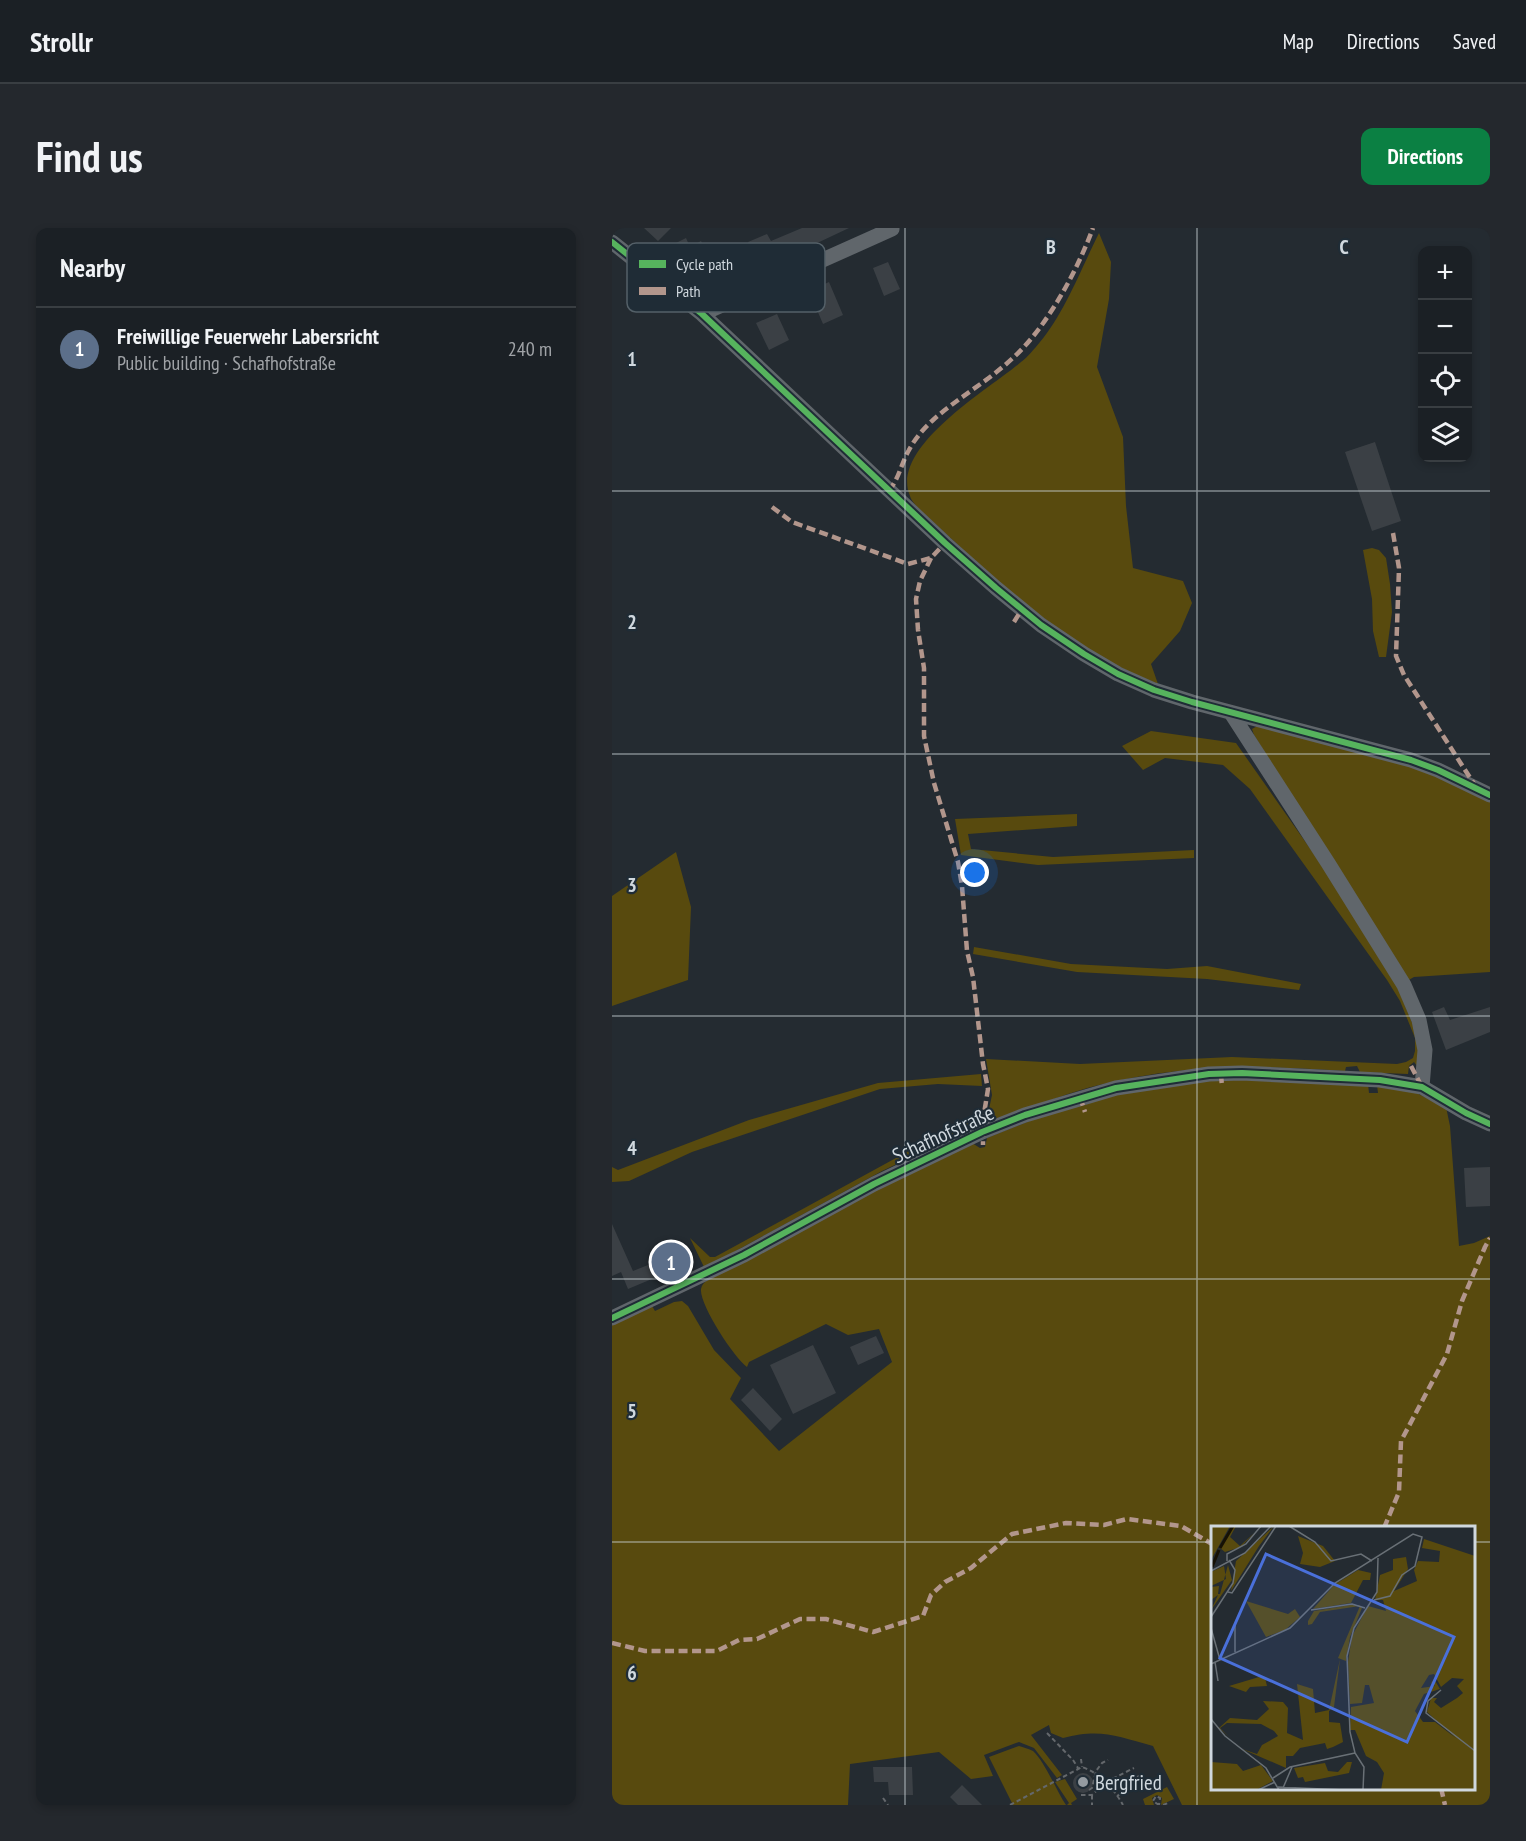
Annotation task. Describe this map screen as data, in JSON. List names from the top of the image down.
{
  "streets": {
    "street": ["Schafhofstraße"]
  },
  "places": ["Bergfried"],
  "legend": ["Cycle path", "Path"],
  "page": {
    "header": "Strollr",
    "nav": ["Map", "Directions", "Saved"],
    "buttons": "Directions",
    "title": "Find us",
    "heading": "Nearby",
    "map_buttons": ["+", "−"],
    "list": [
      {
        "mark": "1",
        "name": "Freiwillige Feuerwehr Labersricht",
        "note": "Public building · Schafhofstraße",
        "value": "240 m"
      }
    ],
    "pins": "1"
  },
  "grid": {
    "columns": ["B", "C"],
    "rows": [
      "1",
      "2",
      "3",
      "4",
      "5",
      "6"
    ]
  }
}
